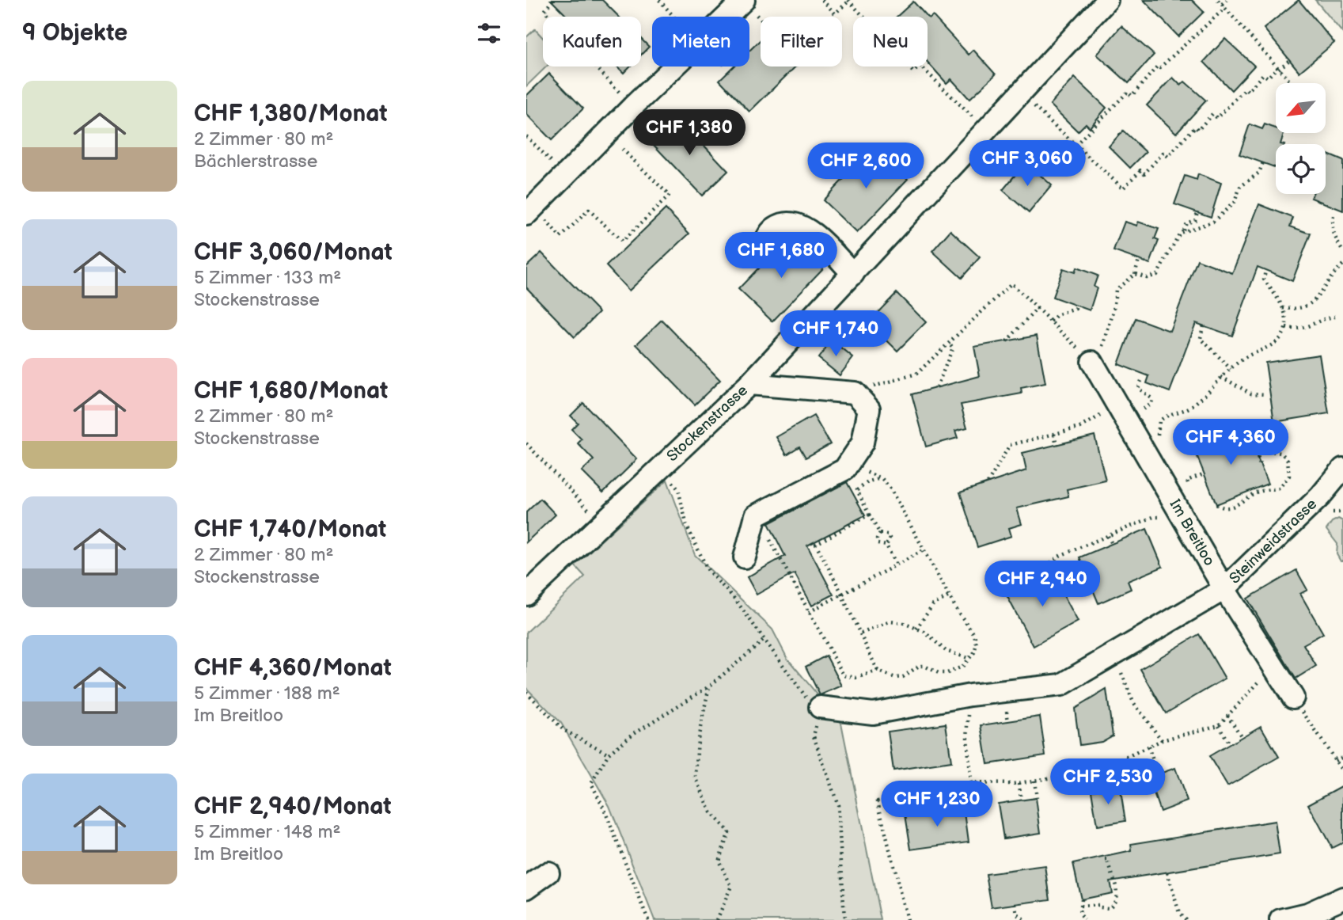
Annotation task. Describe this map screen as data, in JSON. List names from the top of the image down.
{
  "streets": {
    "street": ["Stockenstrasse", "Im Breitloo", "Steinweidstrasse"]
  },
  "crossings": [
    ["Im Breitloo", "Steinweidstrasse"]
  ],
  "north": "bottom left",
  "page": {
    "heading": "9 Objekte",
    "chip": [
      "Kaufen",
      "Mieten",
      "Filter",
      "Neu"
    ],
    "list": [
      {
        "name": "CHF 1,380/Monat",
        "note": "2 Zimmer · 80 m² · Bächlerstrasse"
      },
      {
        "name": "CHF 3,060/Monat",
        "note": "5 Zimmer · 133 m² · Stockenstrasse"
      },
      {
        "name": "CHF 1,680/Monat",
        "note": "2 Zimmer · 80 m² · Stockenstrasse"
      },
      {
        "name": "CHF 1,740/Monat",
        "note": "2 Zimmer · 80 m² · Stockenstrasse"
      },
      {
        "name": "CHF 4,360/Monat",
        "note": "5 Zimmer · 188 m² · Im Breitloo"
      },
      {
        "name": "CHF 2,940/Monat",
        "note": "5 Zimmer · 148 m² · Im Breitloo"
      }
    ],
    "price": [
      "CHF 1,380",
      "CHF 3,060",
      "CHF 2,600",
      "CHF 1,680",
      "CHF 1,740",
      "CHF 4,360",
      "CHF 2,940",
      "CHF 2,530",
      "CHF 1,230"
    ]
  }
}
